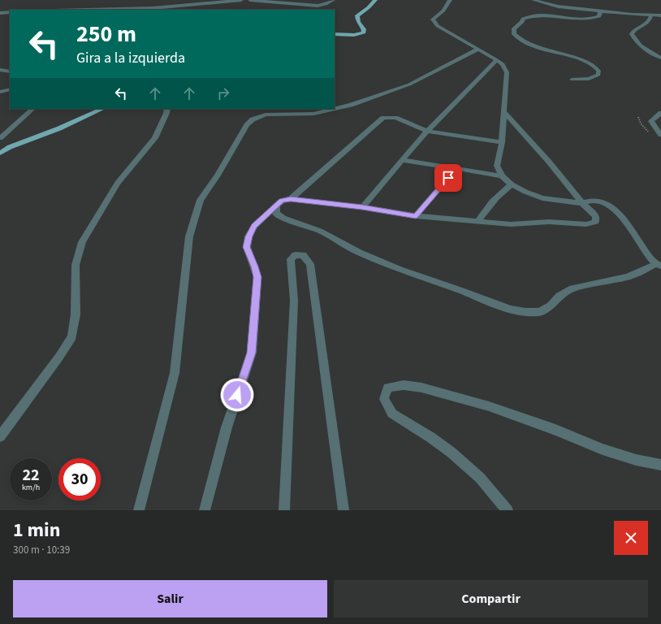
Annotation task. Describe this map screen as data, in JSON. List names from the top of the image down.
{
  "page": {
    "turn": ["250 m", "Gira a la izquierda"],
    "speed": "22 km/h",
    "limit": "30",
    "heading": ["1 min", "300 m · 10:39"],
    "buttons": ["Salir", "Compartir"]
  }
}
